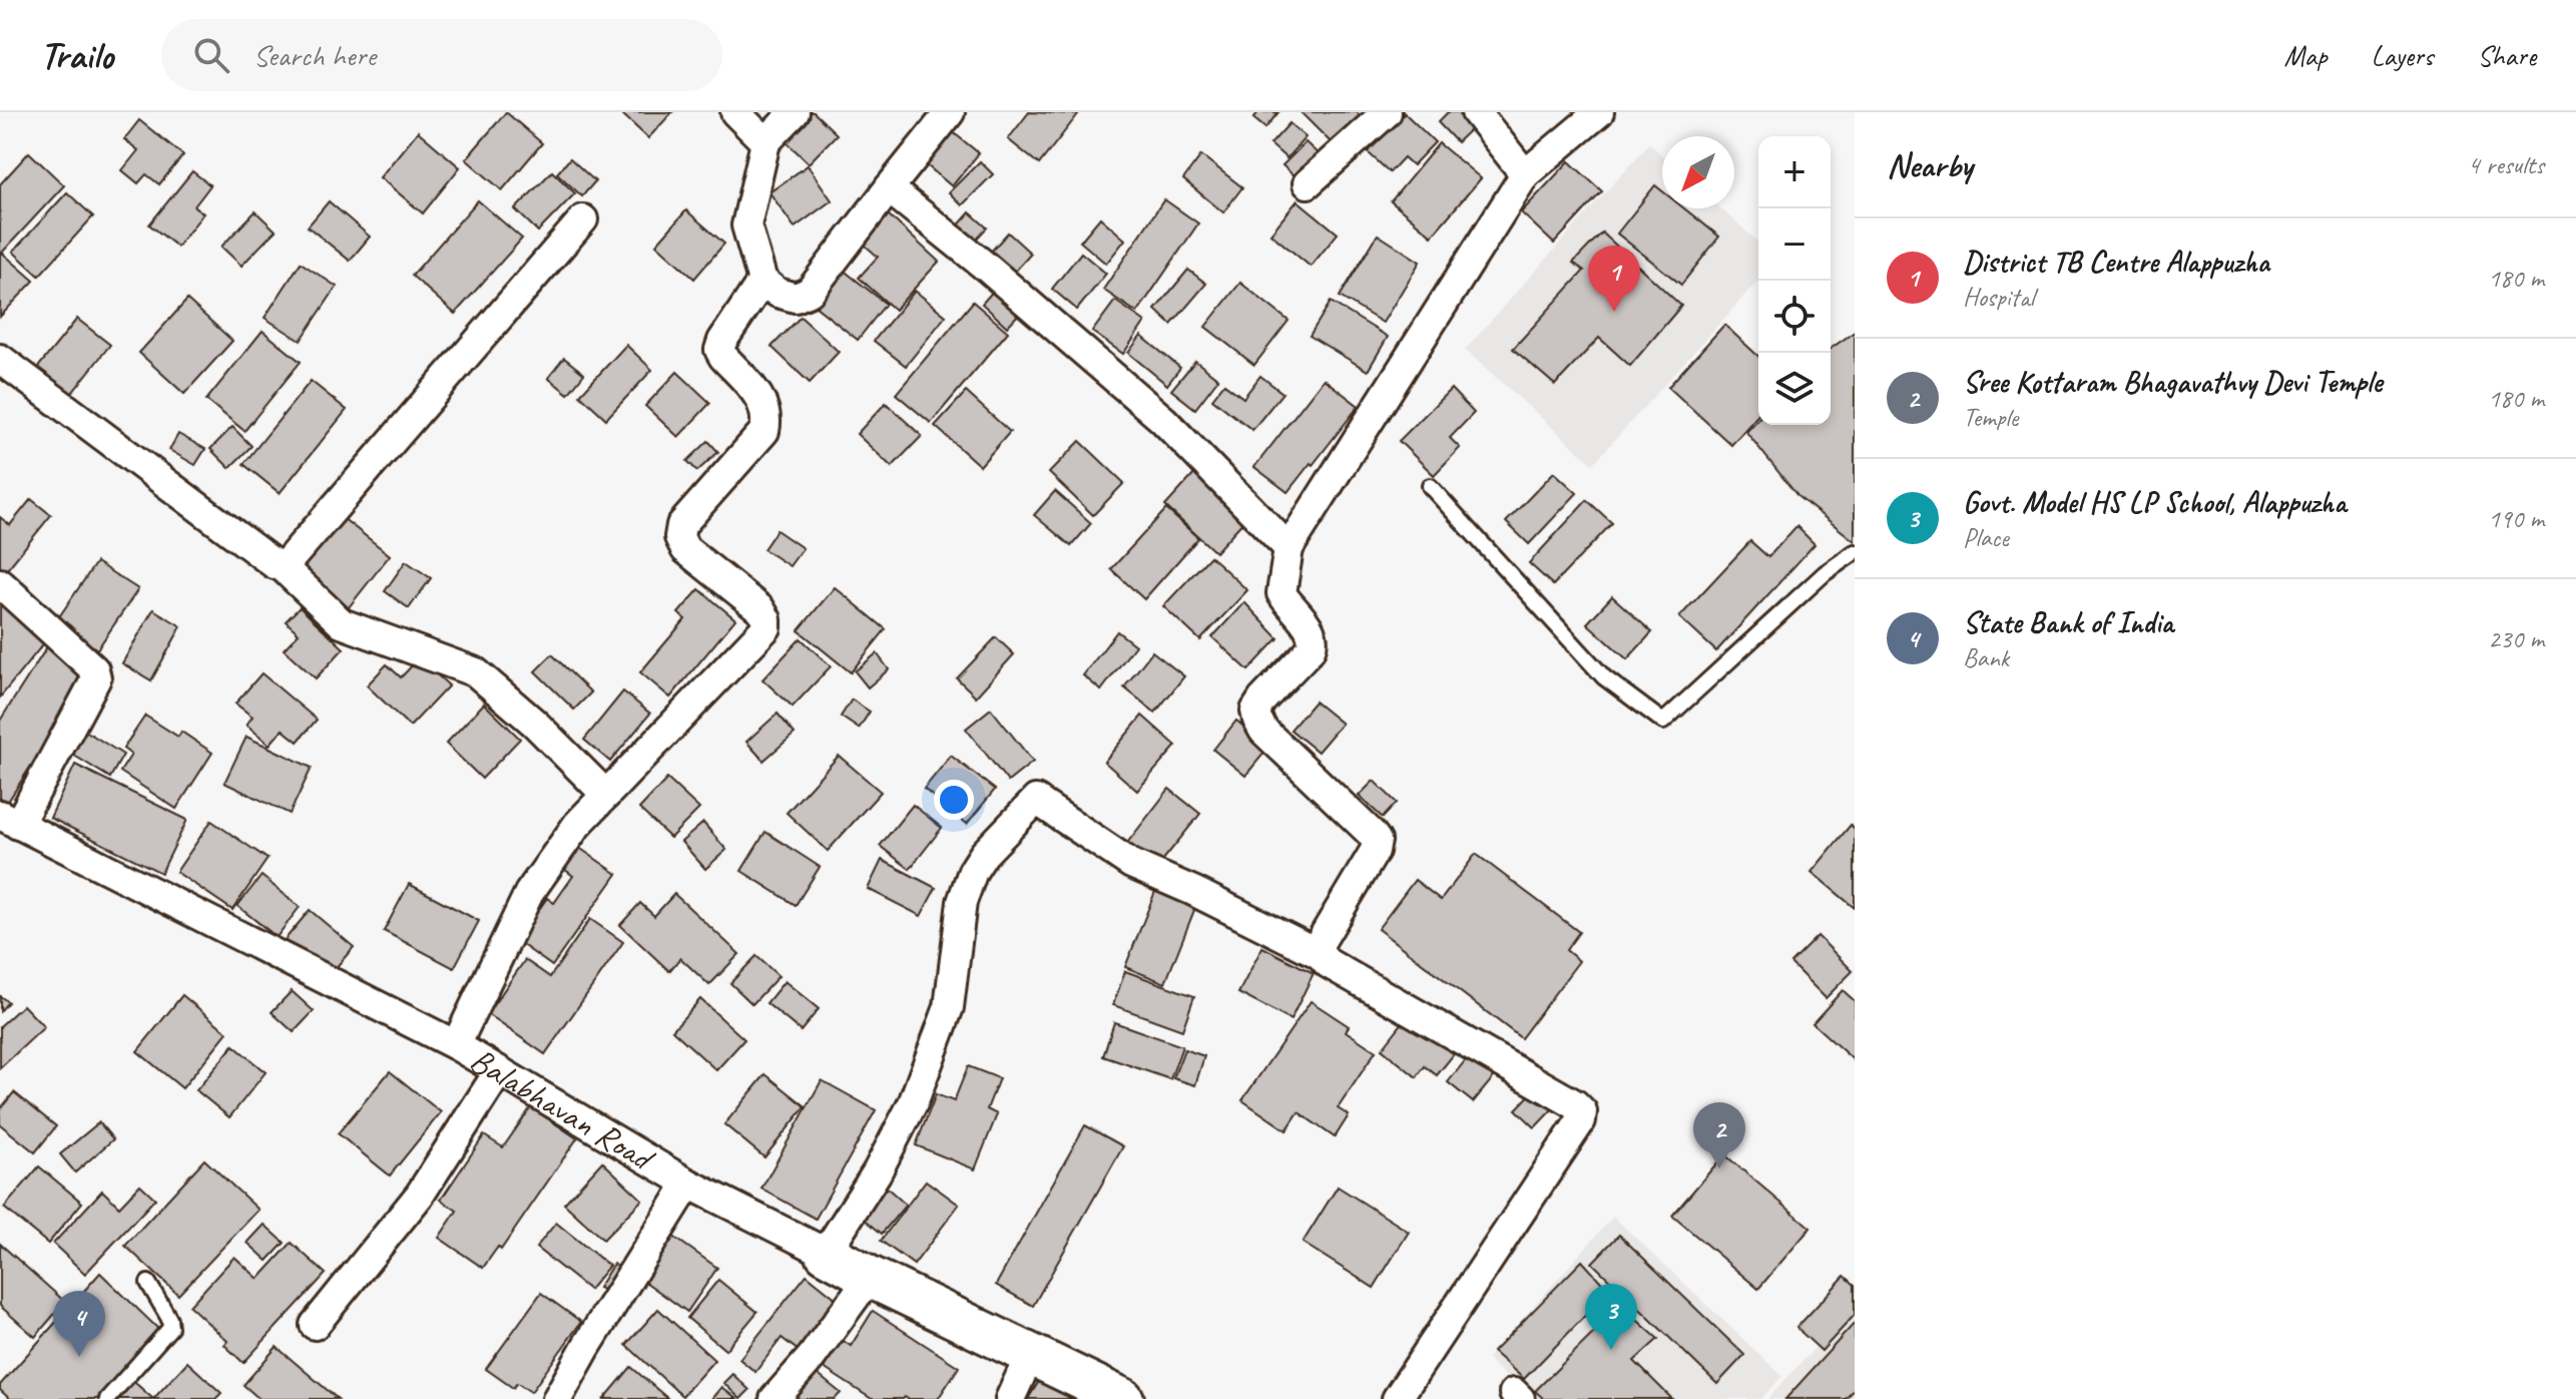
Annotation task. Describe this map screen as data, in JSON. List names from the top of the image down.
{
  "streets": {
    "main road": ["Balabhavan Road"]
  },
  "north": "bottom left",
  "page": {
    "header": "Trailo",
    "search": "Search here",
    "nav": ["Map", "Layers", "Share"],
    "heading": ["Nearby", "4 results"],
    "map_buttons": ["+", "−"],
    "list": [
      {
        "mark": "1",
        "name": "District TB Centre Alappuzha",
        "note": "Hospital",
        "value": "180 m"
      },
      {
        "mark": "2",
        "name": "Sree Kottaram Bhagavathvy Devi Temple",
        "note": "Temple",
        "value": "180 m"
      },
      {
        "mark": "3",
        "name": "Govt. Model HS LP School, Alappuzha",
        "note": "Place",
        "value": "190 m"
      },
      {
        "mark": "4",
        "name": "State Bank of India",
        "note": "Bank",
        "value": "230 m"
      }
    ],
    "pins": [
      "1",
      "2",
      "3",
      "4"
    ]
  }
}
